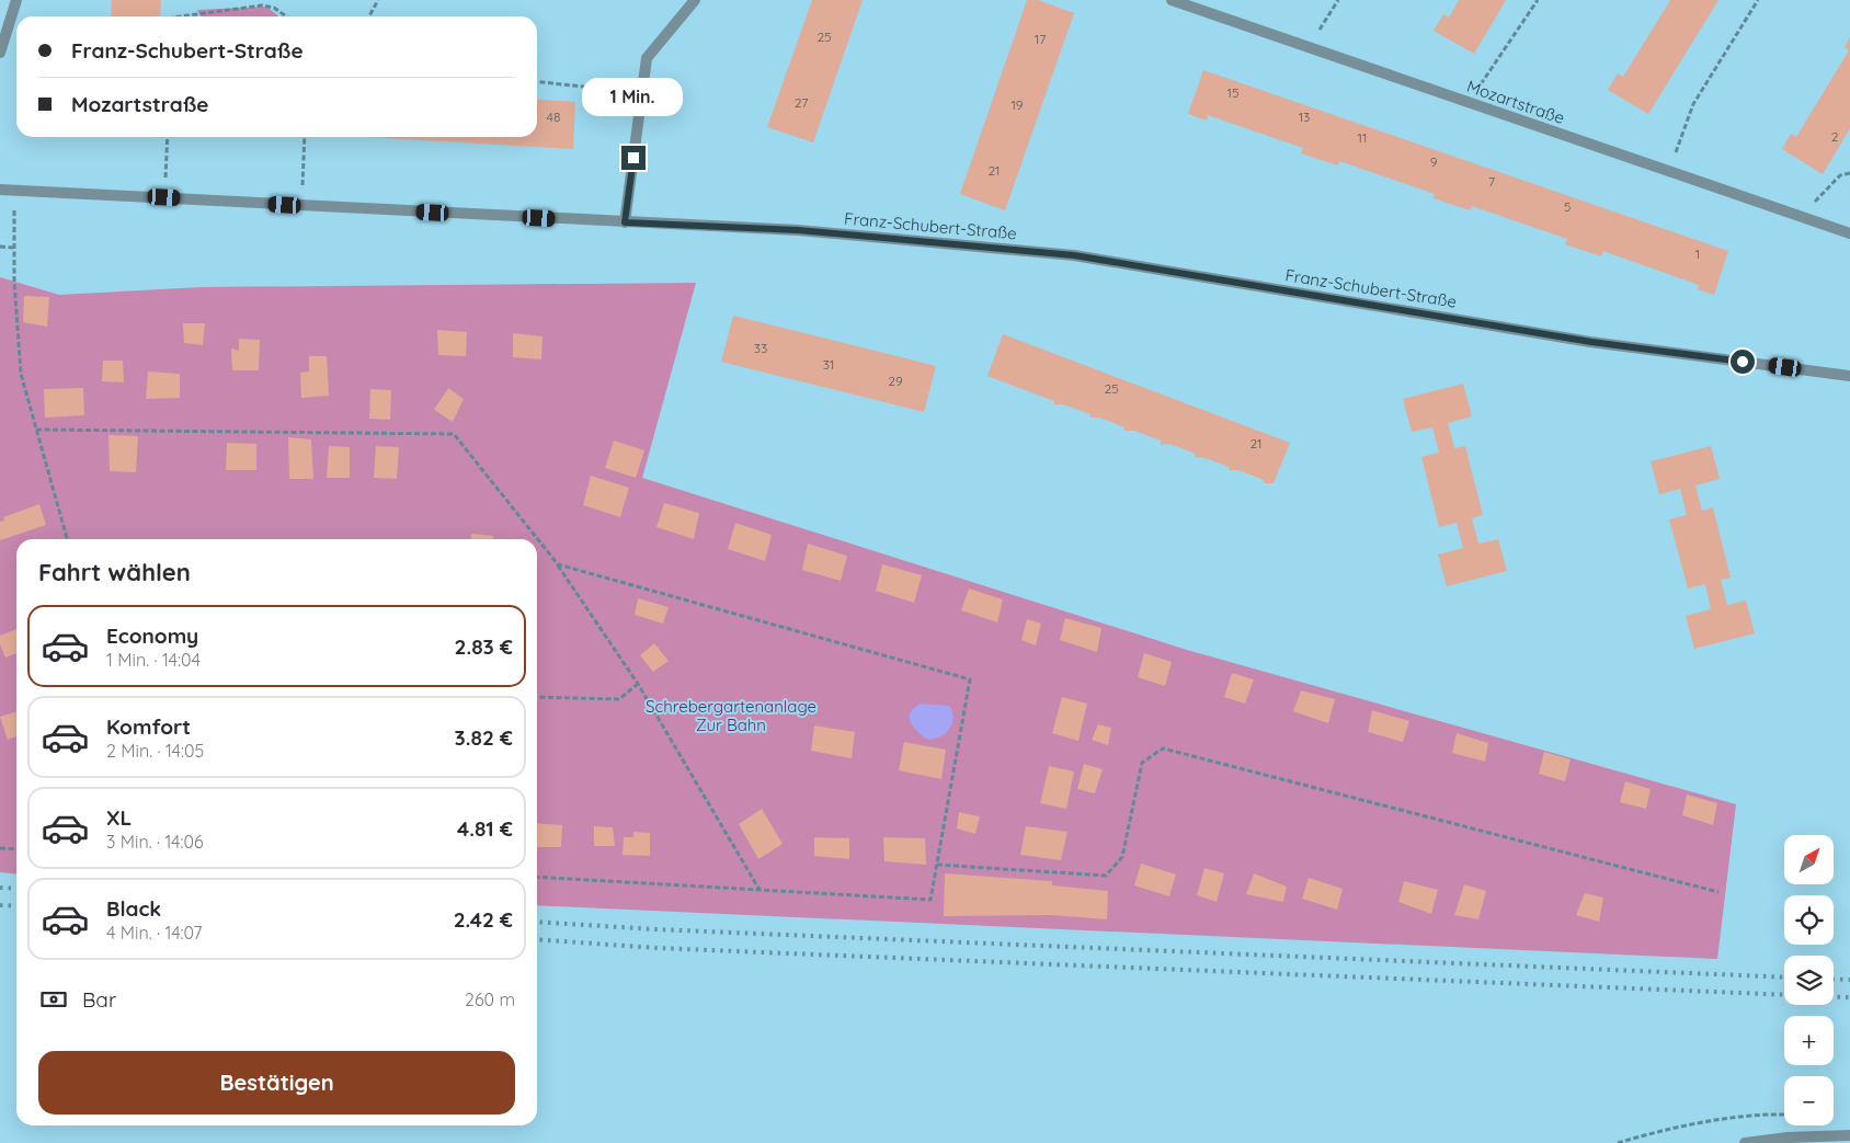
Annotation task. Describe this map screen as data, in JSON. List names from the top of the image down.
{
  "streets": {
    "street": ["Mozartstraße", "Franz-Schubert-Straße"]
  },
  "parks": ["Schrebergartenanlage Zur Bahn"],
  "house_numbers": [
    "25",
    "17",
    "15",
    "27",
    "19",
    "48",
    "13",
    "2",
    "11",
    "9",
    "21",
    "7",
    "5",
    "1",
    "33",
    "31",
    "29",
    "25",
    "21"
  ],
  "north": "top right",
  "page": {
    "banner": ["Franz-Schubert-Straße", "Mozartstraße"],
    "bubble": "1 Min.",
    "heading": "Fahrt wählen",
    "list": [
      {
        "name": "Economy",
        "note": "1 Min. · 14:04",
        "value": "2.83 €"
      },
      {
        "name": "Komfort",
        "note": "2 Min. · 14:05",
        "value": "3.82 €"
      },
      {
        "name": "XL",
        "note": "3 Min. · 14:06",
        "value": "4.81 €"
      },
      {
        "name": "Black",
        "note": "4 Min. · 14:07",
        "value": "2.42 €"
      }
    ],
    "map_buttons": ["+", "−"],
    "pay": ["Bar", "260 m"],
    "buttons": "Bestätigen"
  }
}
